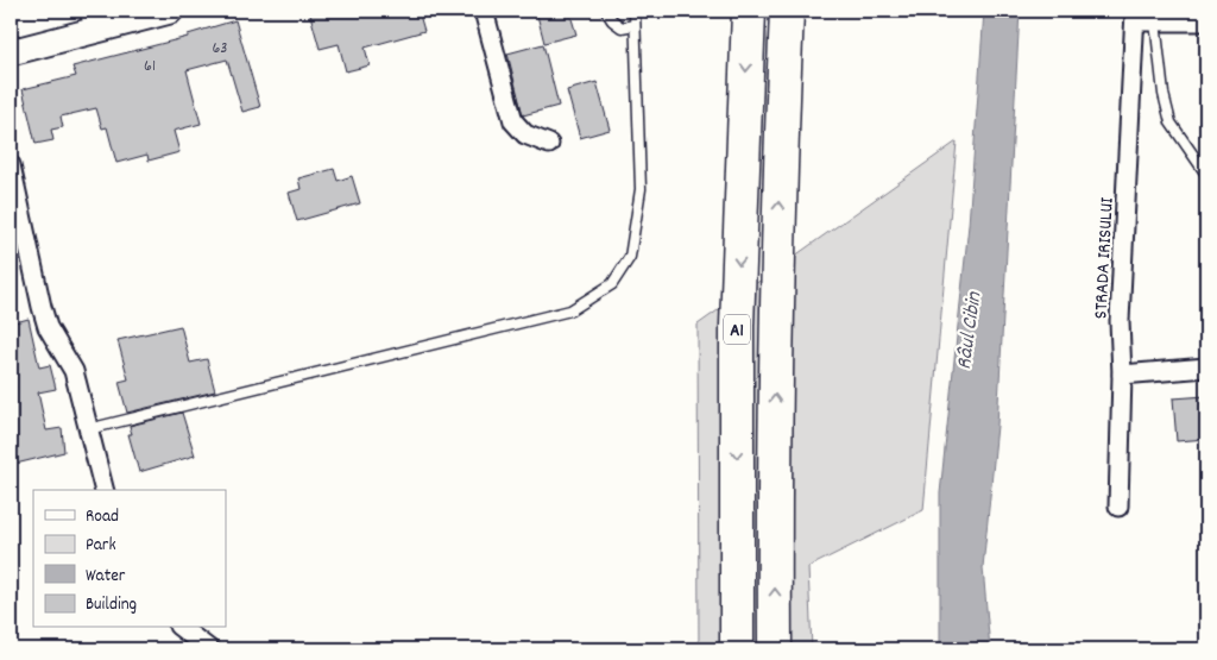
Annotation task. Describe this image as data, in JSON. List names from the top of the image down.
{
  "streets": {
    "highway": ["A1"],
    "street": ["STRADA IRISULUI"]
  },
  "water": ["Râul Cibin"],
  "house_numbers": ["63", "61"],
  "legend": [
    "Road",
    "Park",
    "Water",
    "Building"
  ]
}
